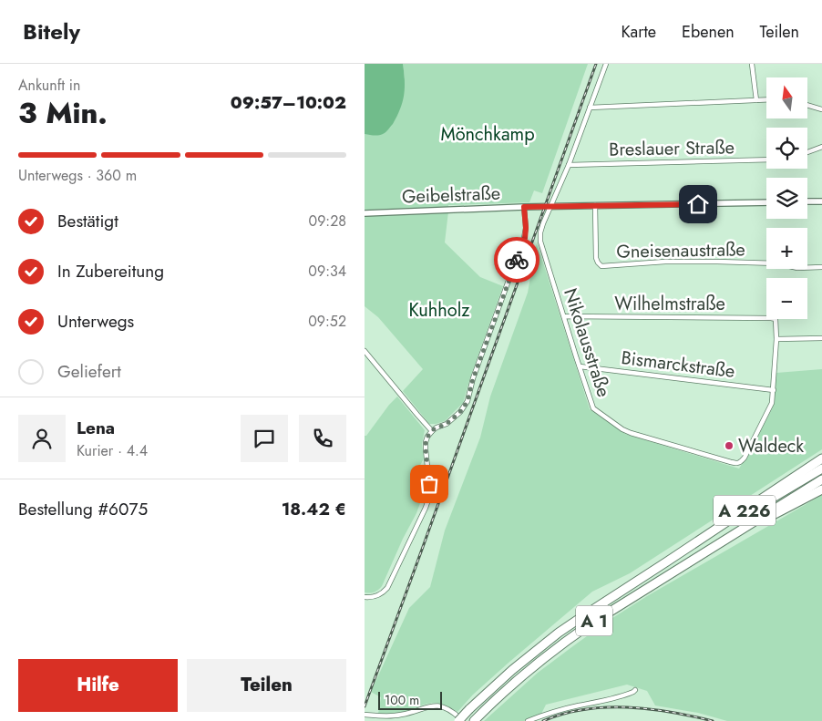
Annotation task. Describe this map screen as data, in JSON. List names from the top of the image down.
{
  "streets": {
    "highway": ["A 226", "A 1"],
    "street": [
      "Breslauer Straße",
      "Geibelstraße",
      "Gneisenaustraße",
      "Wilhelmstraße",
      "Nikolausstraße",
      "Bismarckstraße"
    ]
  },
  "crossings": [
    ["Breslauer Straße", "Nikolausstraße"],
    ["Geibelstraße", "Gneisenaustraße"],
    ["Geibelstraße", "Nikolausstraße"],
    ["Wilhelmstraße", "Nikolausstraße"],
    ["Nikolausstraße", "Bismarckstraße"],
    ["A 226", "A 1"]
  ],
  "parks": ["Mönchkamp", "Kuhholz"],
  "places": ["Waldeck"],
  "scale_bar": "100 m",
  "north": "top",
  "page": {
    "header": "Bitely",
    "nav": ["Karte", "Ebenen", "Teilen"],
    "heading": ["3 Min.", "Ankunft in", "09:57–10:02"],
    "panel": [
      "Lena",
      "Kurier · 4.4",
      "Bestellung #6075",
      "18.42 €"
    ],
    "map_buttons": ["+", "−"],
    "bar": "Unterwegs · 360 m",
    "list": [
      ["Bestätigt", "09:28"],
      ["In Zubereitung", "09:34"],
      ["Unterwegs", "09:52"],
      "Geliefert"
    ],
    "buttons": ["Hilfe", "Teilen"],
    "scale": "100 m"
  }
}
